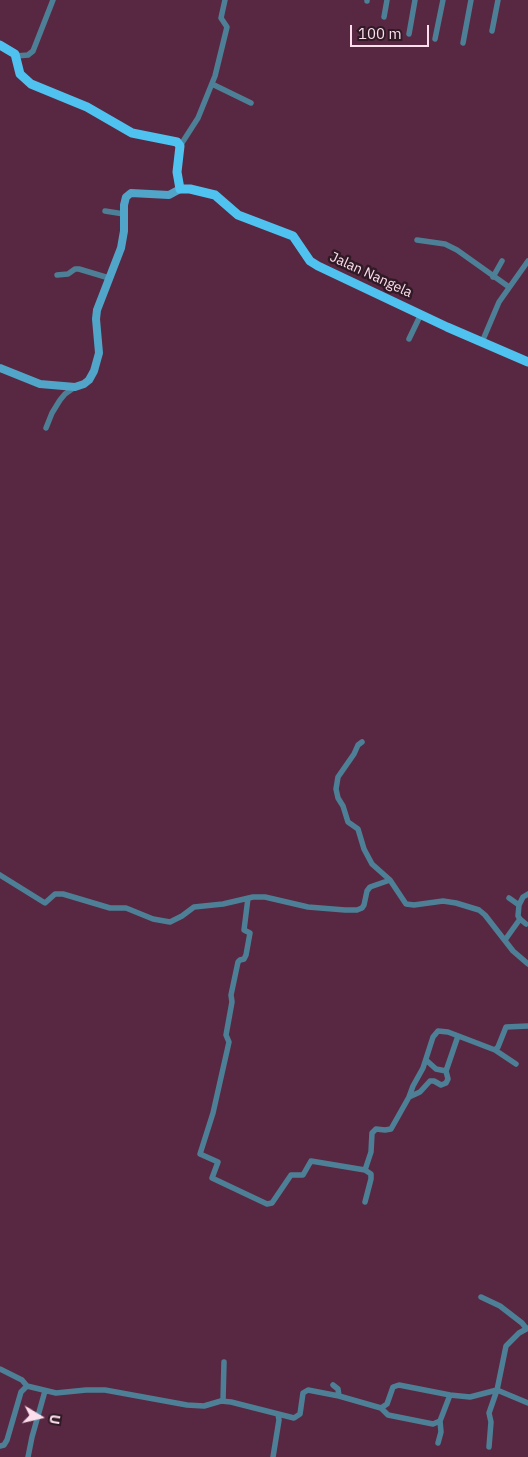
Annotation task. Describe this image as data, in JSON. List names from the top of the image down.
{
  "streets": {
    "main road": ["Jalan Nangela"]
  },
  "scale_bar": "100 m",
  "north": "right"
}
